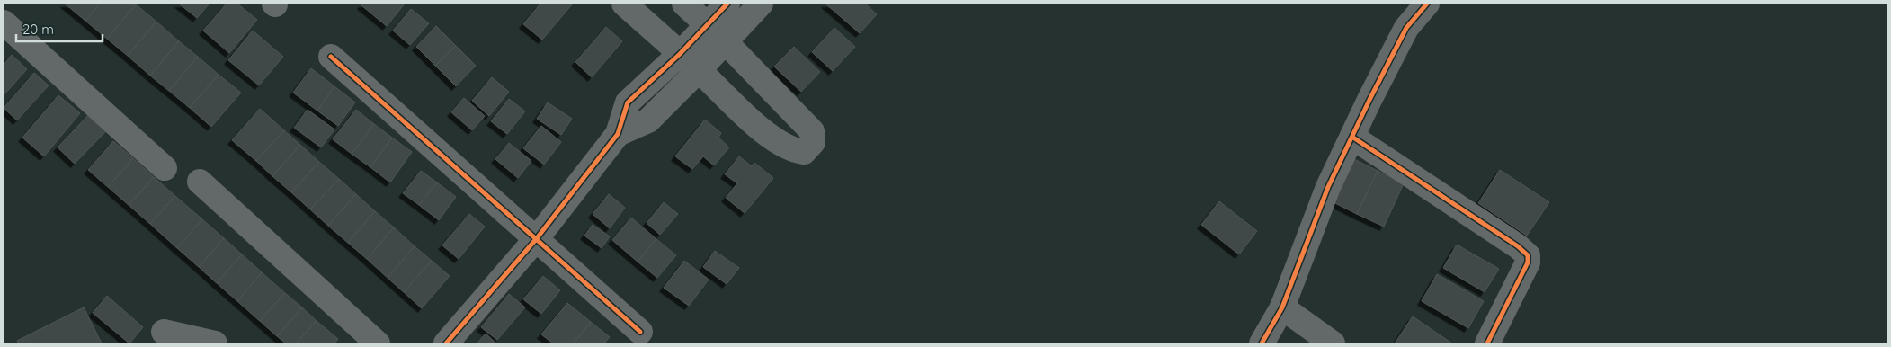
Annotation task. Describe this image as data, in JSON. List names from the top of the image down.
{
  "scale_bar": "20 m"
}
